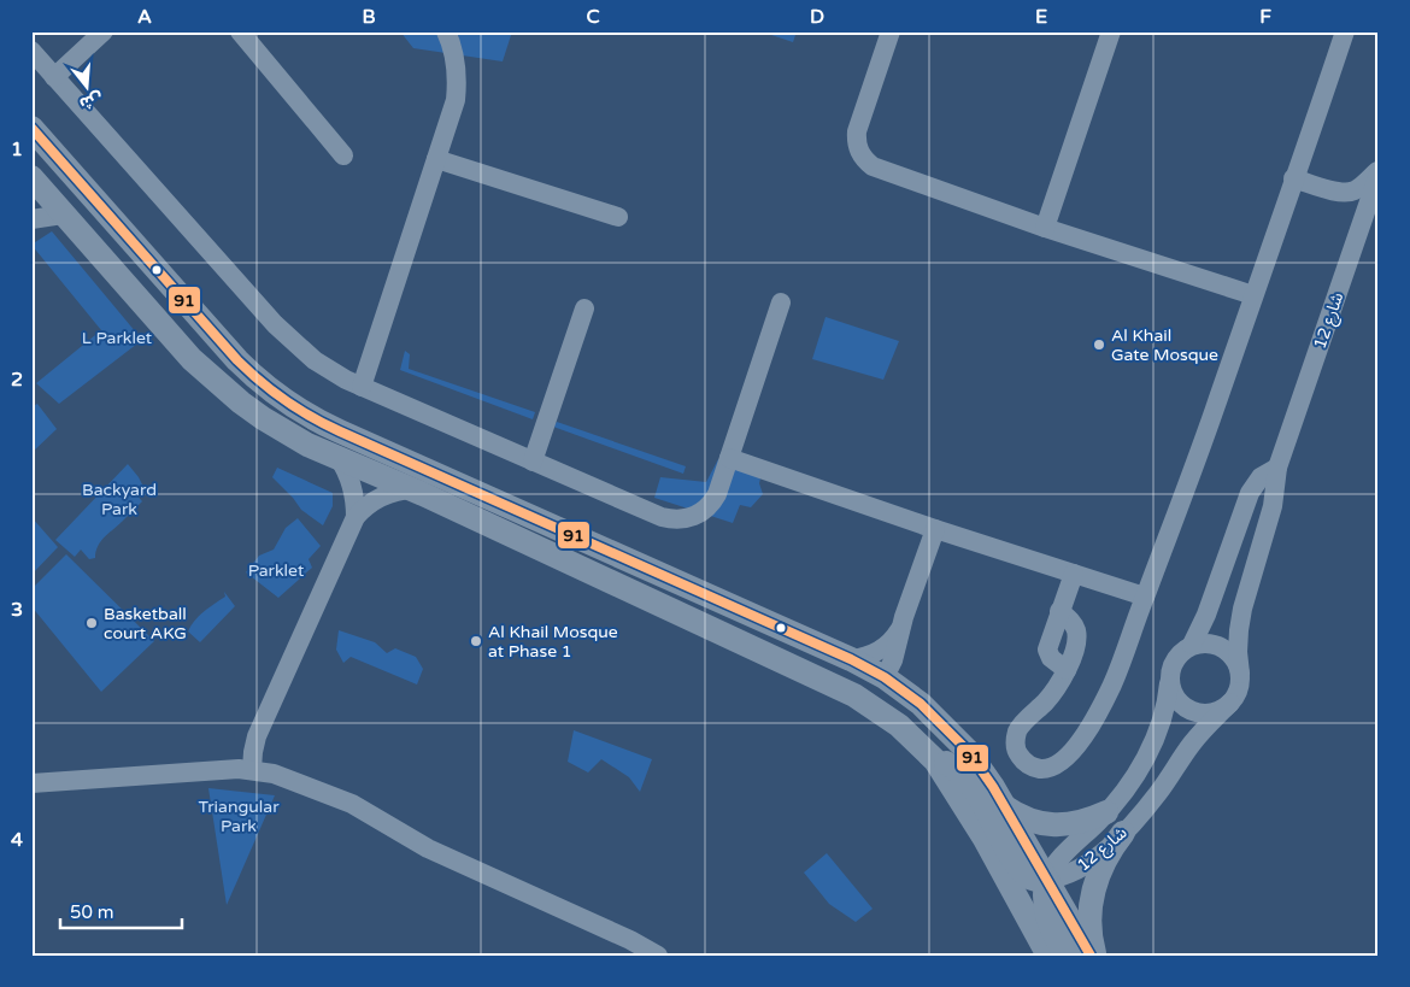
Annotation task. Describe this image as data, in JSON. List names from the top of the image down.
{
  "streets": {
    "street": ["شارع 12"]
  },
  "parks": [
    "L Parklet",
    "Backyard Park",
    "Parklet",
    "Triangular Park"
  ],
  "places": ["Al Khail Gate Mosque", "Basketball court AKG", "Al Khail Mosque at Phase 1"],
  "lines": ["transit line 91"],
  "scale_bar": "50 m",
  "north": "bottom",
  "grid": {
    "columns": [
      "A",
      "B",
      "C",
      "D",
      "E",
      "F"
    ],
    "rows": [
      "1",
      "2",
      "3",
      "4"
    ]
  }
}
